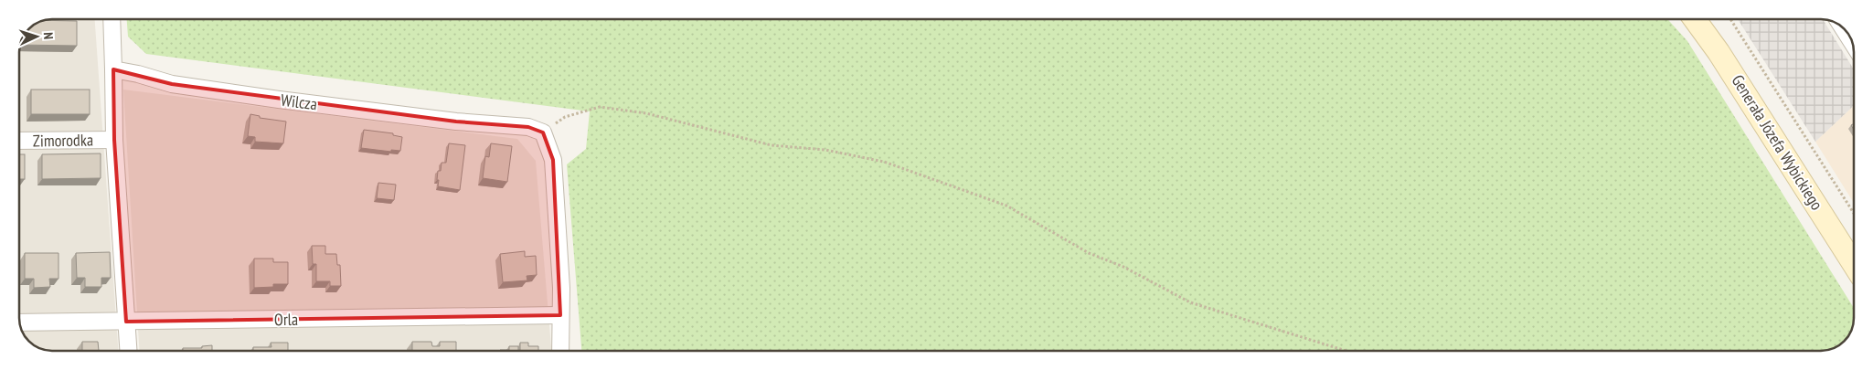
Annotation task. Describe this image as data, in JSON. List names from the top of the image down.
{
  "streets": {
    "main road": ["Generała Józefa Wybickiego"],
    "street": ["Wilcza", "Zimorodka", "Orla"]
  },
  "north": "right"
}
